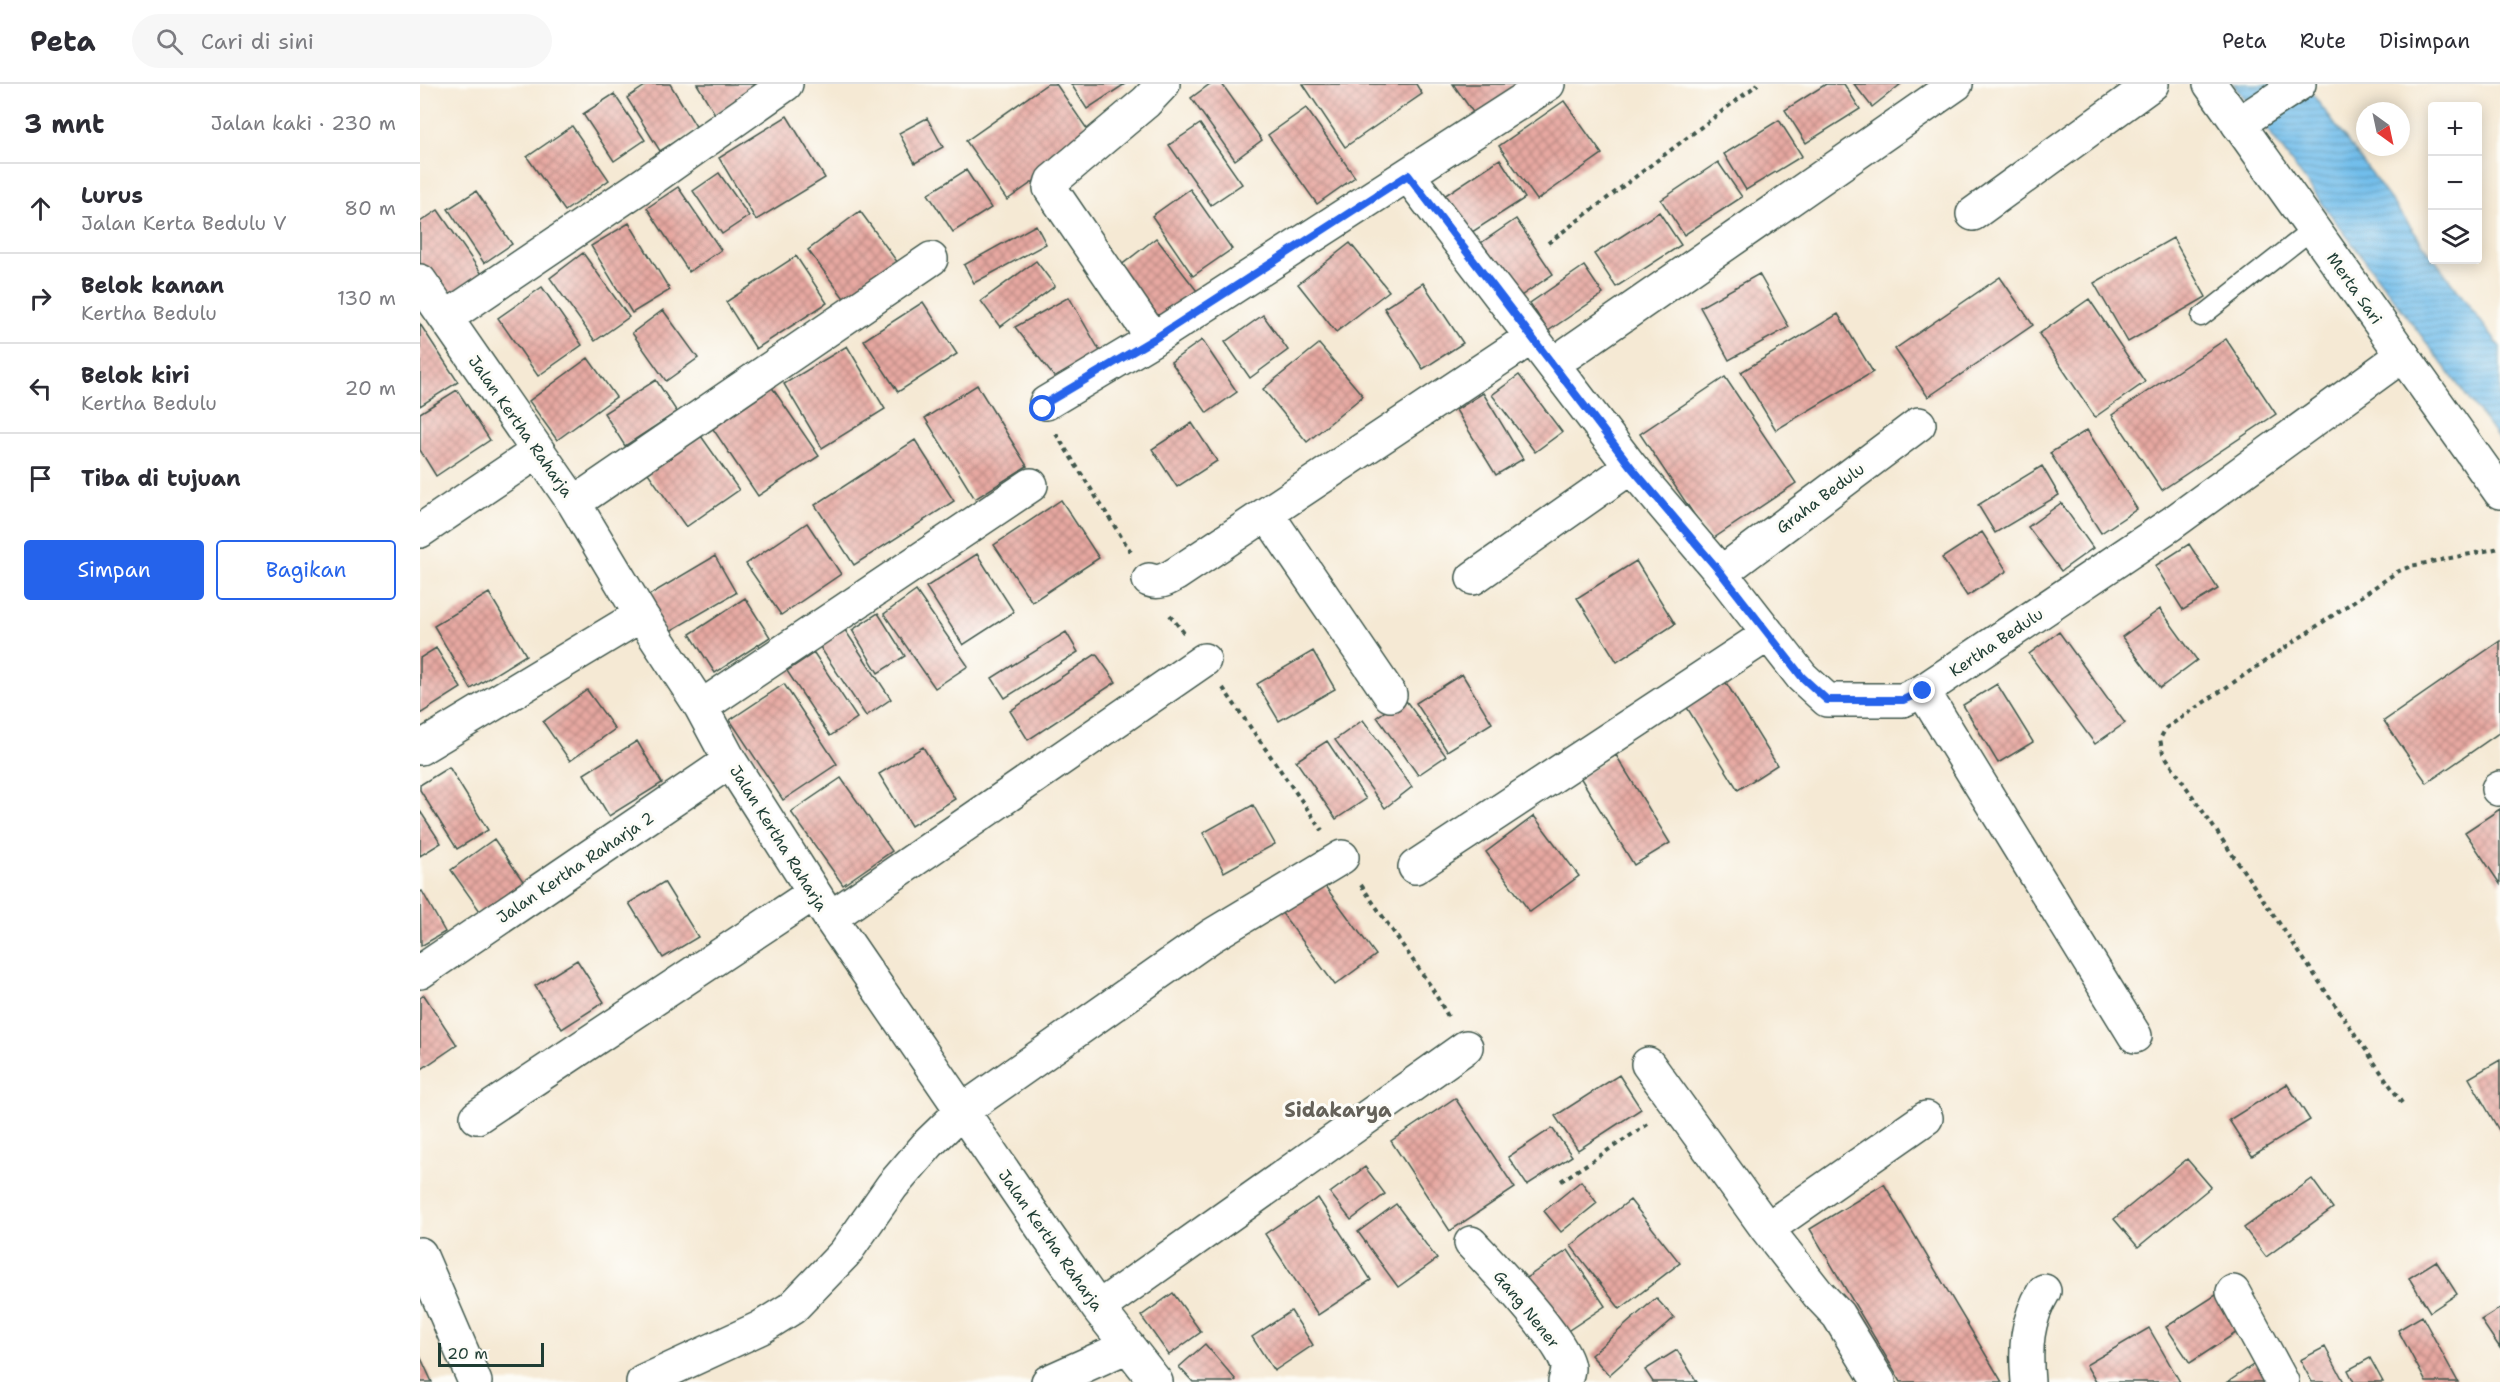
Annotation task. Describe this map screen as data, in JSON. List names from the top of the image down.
{
  "streets": {
    "street": [
      "Merta Sari",
      "Jalan Kertha Raharja",
      "Graha Bedulu",
      "Kertha Bedulu",
      "Jalan Kertha Raharja 2",
      "Gang Nener"
    ]
  },
  "crossings": [
    ["Merta Sari", "Kertha Bedulu"],
    ["Jalan Kertha Raharja", "Jalan Kertha Raharja 2"],
    ["Graha Bedulu", "Kertha Bedulu"]
  ],
  "districts": ["Sidakarya"],
  "scale_bar": "20 m",
  "north": "bottom right",
  "page": {
    "header": "Peta",
    "search": "Cari di sini",
    "nav": ["Peta", "Rute", "Disimpan"],
    "heading": ["3 mnt", "Jalan kaki · 230 m"],
    "map_buttons": ["+", "−"],
    "list": [
      ["Lurus", "Jalan Kerta Bedulu V", "80 m"],
      ["Belok kanan", "Kertha Bedulu", "130 m"],
      ["Belok kiri", "Kertha Bedulu", "20 m"],
      "Tiba di tujuan"
    ],
    "buttons": ["Simpan", "Bagikan"],
    "scale": "20 m"
  }
}
